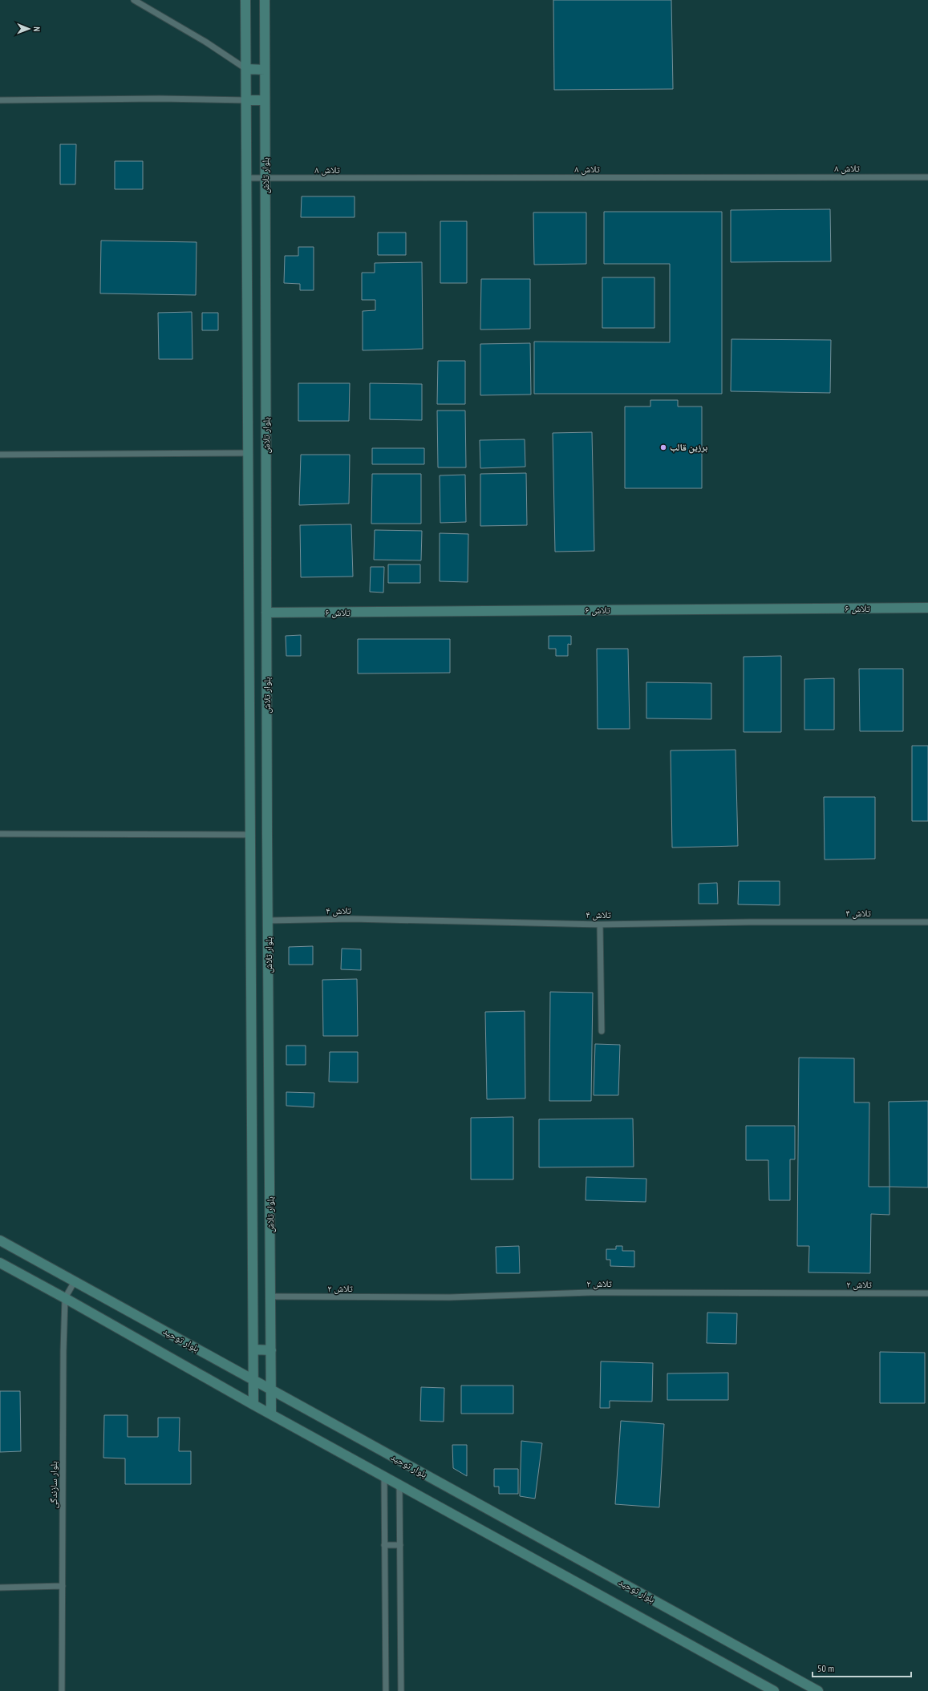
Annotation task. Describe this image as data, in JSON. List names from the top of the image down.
{
  "streets": {
    "street": ["بلوار تلاش", "تلاش ۶", "بلوار توحید"],
    "lane": [
      "تلاش ۸",
      "تلاش ۴",
      "تلاش ۲",
      "بلوار سازندگی"
    ]
  },
  "crossings": [
    ["تلاش ۸", "بلوار تلاش"],
    ["بلوار تلاش", "تلاش ۶"],
    ["بلوار تلاش", "تلاش ۴"],
    ["بلوار تلاش", "تلاش ۲"],
    ["بلوار تلاش", "بلوار توحید"],
    ["بلوار توحید", "بلوار سازندگی"]
  ],
  "places": ["برزین قالب"],
  "scale_bar": "50 m",
  "north": "right"
}
